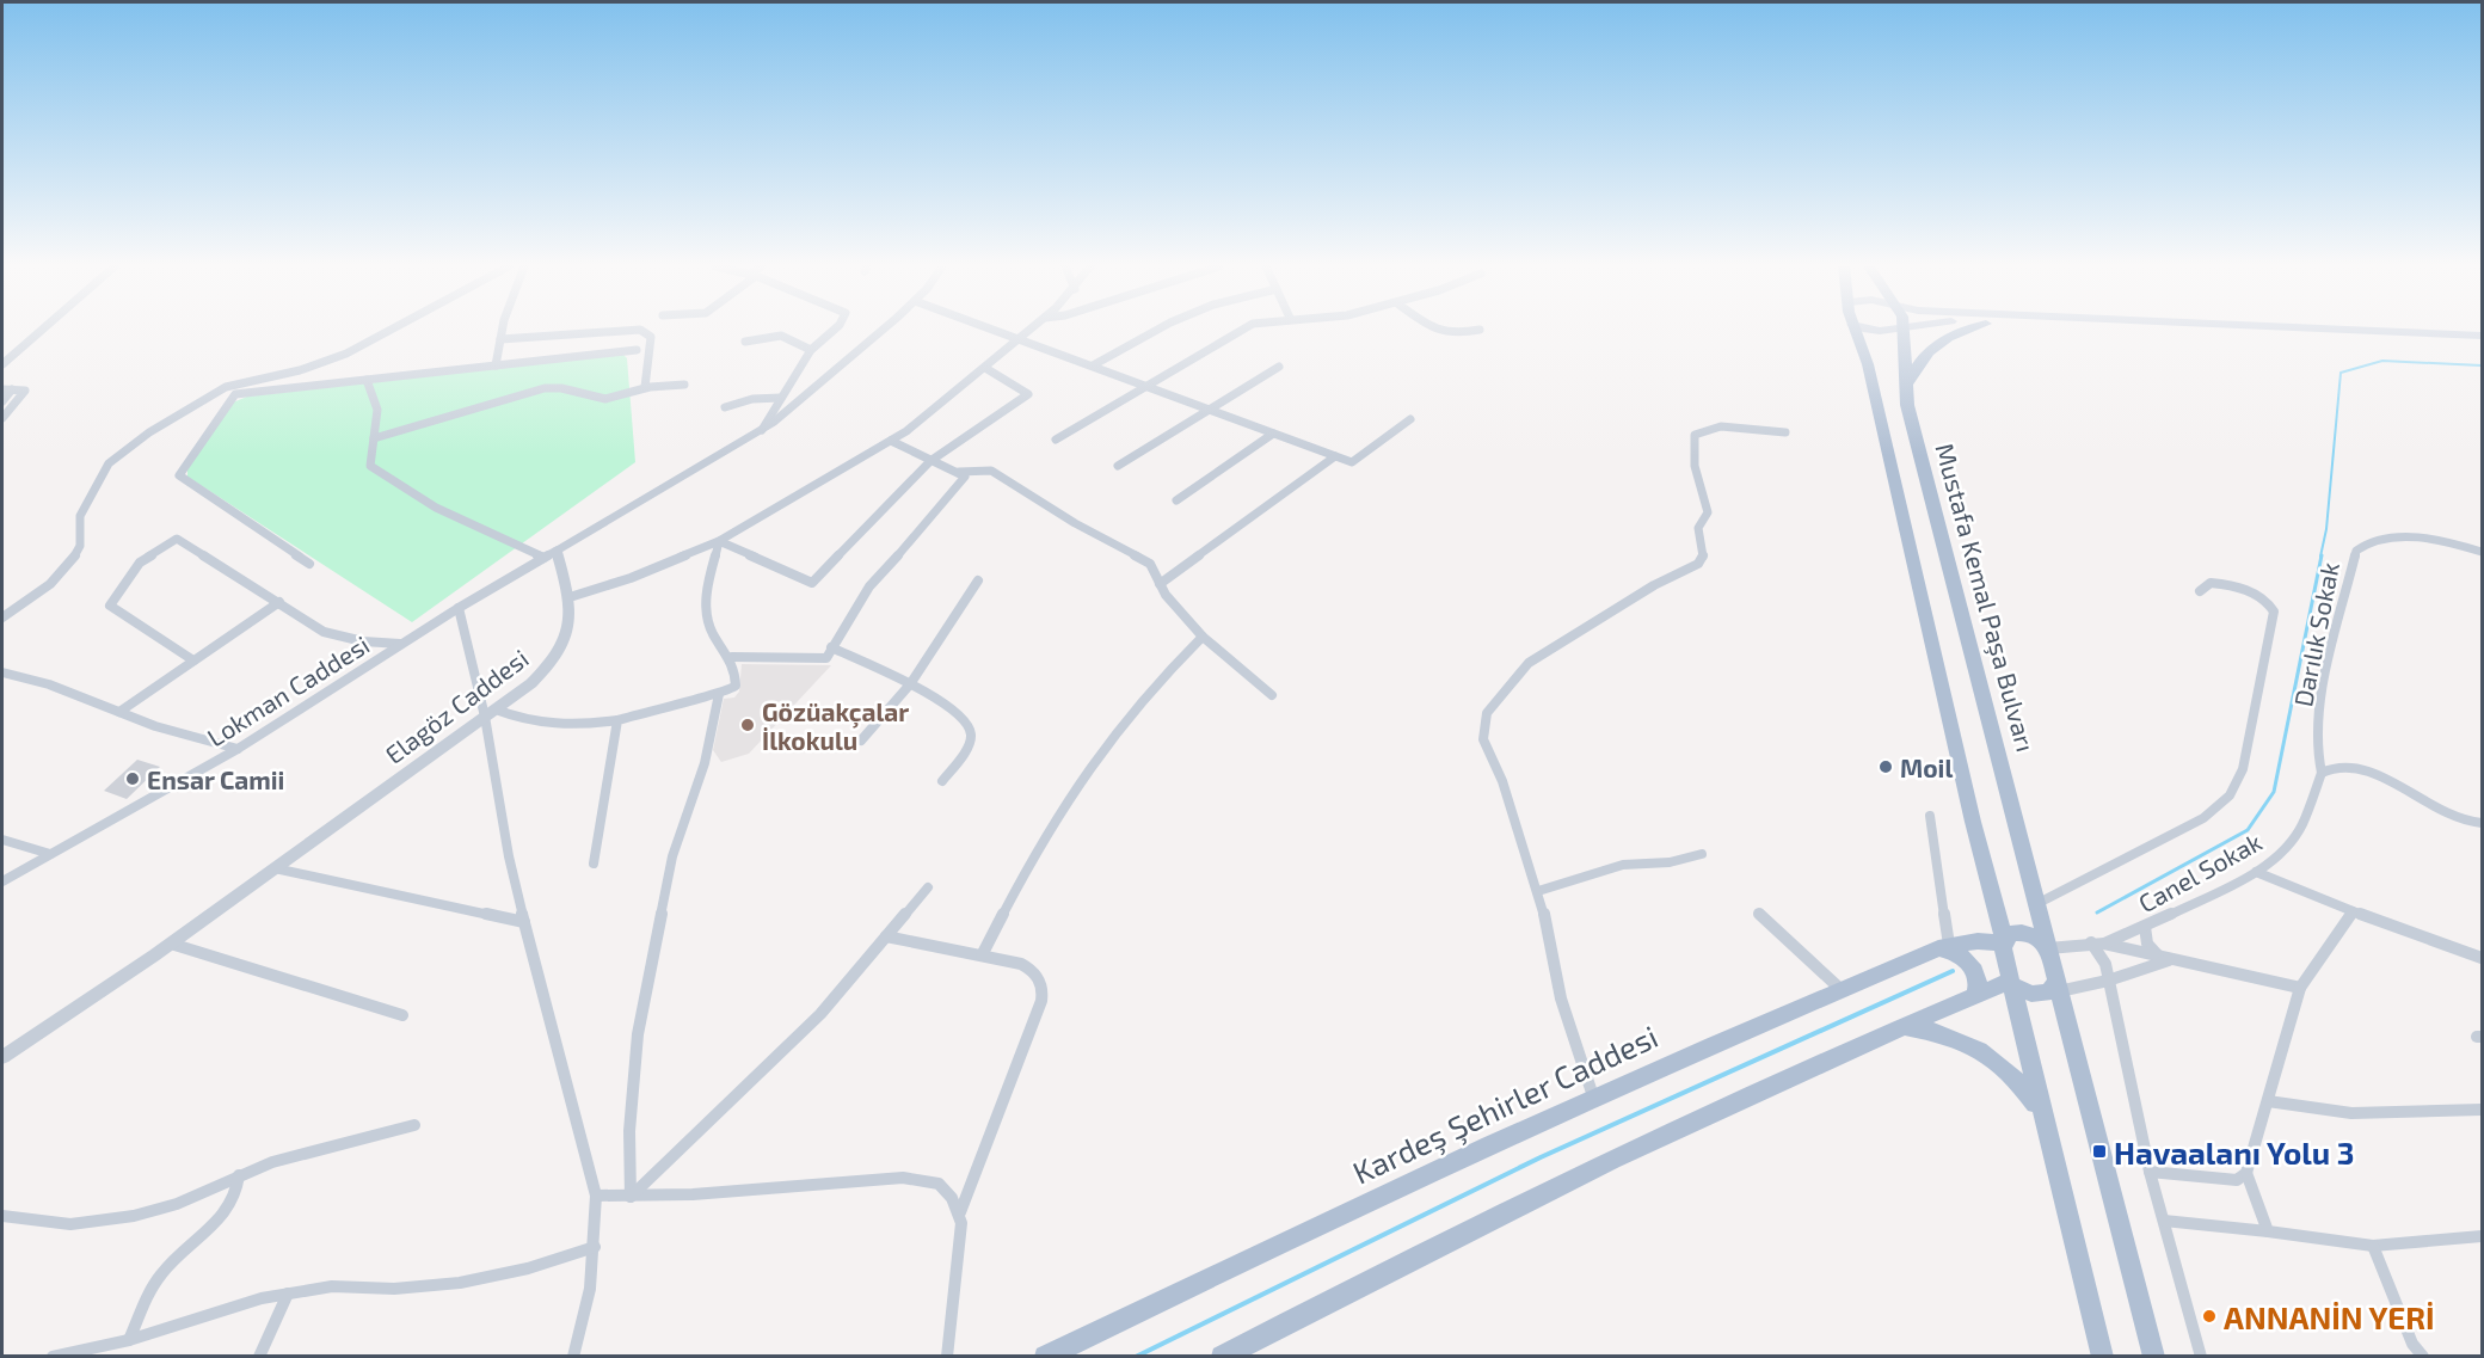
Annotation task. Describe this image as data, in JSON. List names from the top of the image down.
{
  "streets": {
    "main road": ["Mustafa Kemal Paşa Bulvarı", "Kardeş Şehirler Caddesi"],
    "street": [
      "Darılık Sokak",
      "Lokman Caddesi",
      "Elagöz Caddesi",
      "Canel Sokak"
    ]
  },
  "crossings": [
    ["Mustafa Kemal Paşa Bulvarı", "Canel Sokak"],
    ["Mustafa Kemal Paşa Bulvarı", "Kardeş Şehirler Caddesi"],
    ["Darılık Sokak", "Canel Sokak"],
    ["Lokman Caddesi", "Elagöz Caddesi"],
    ["Canel Sokak", "Kardeş Şehirler Caddesi"]
  ],
  "places": {
    "other": [
      "Gözüakçalar İlkokulu",
      "Moil",
      "Ensar Camii",
      "ANNANİN YERİ"
    ],
    "transit": ["Havaalanı Yolu 3"]
  }
}
